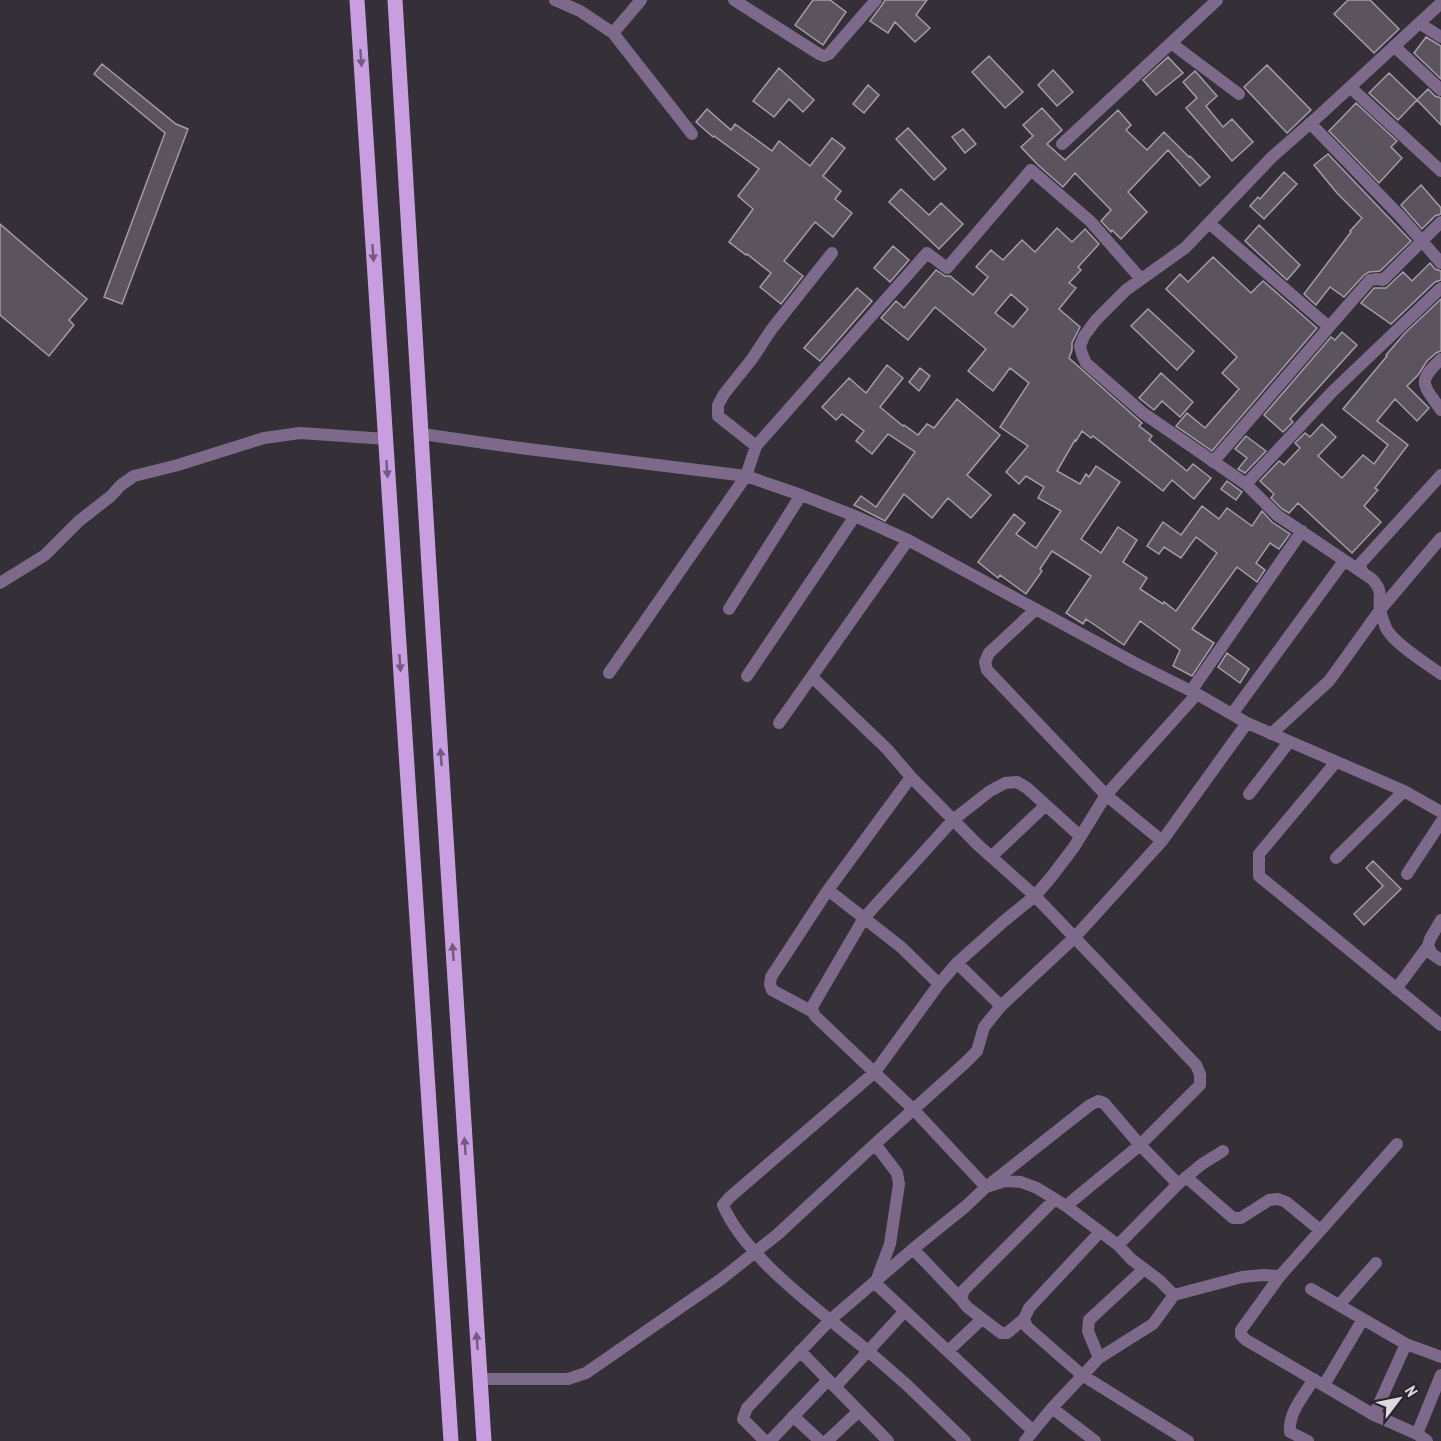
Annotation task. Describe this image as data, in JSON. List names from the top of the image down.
{
  "north": "top right"
}
